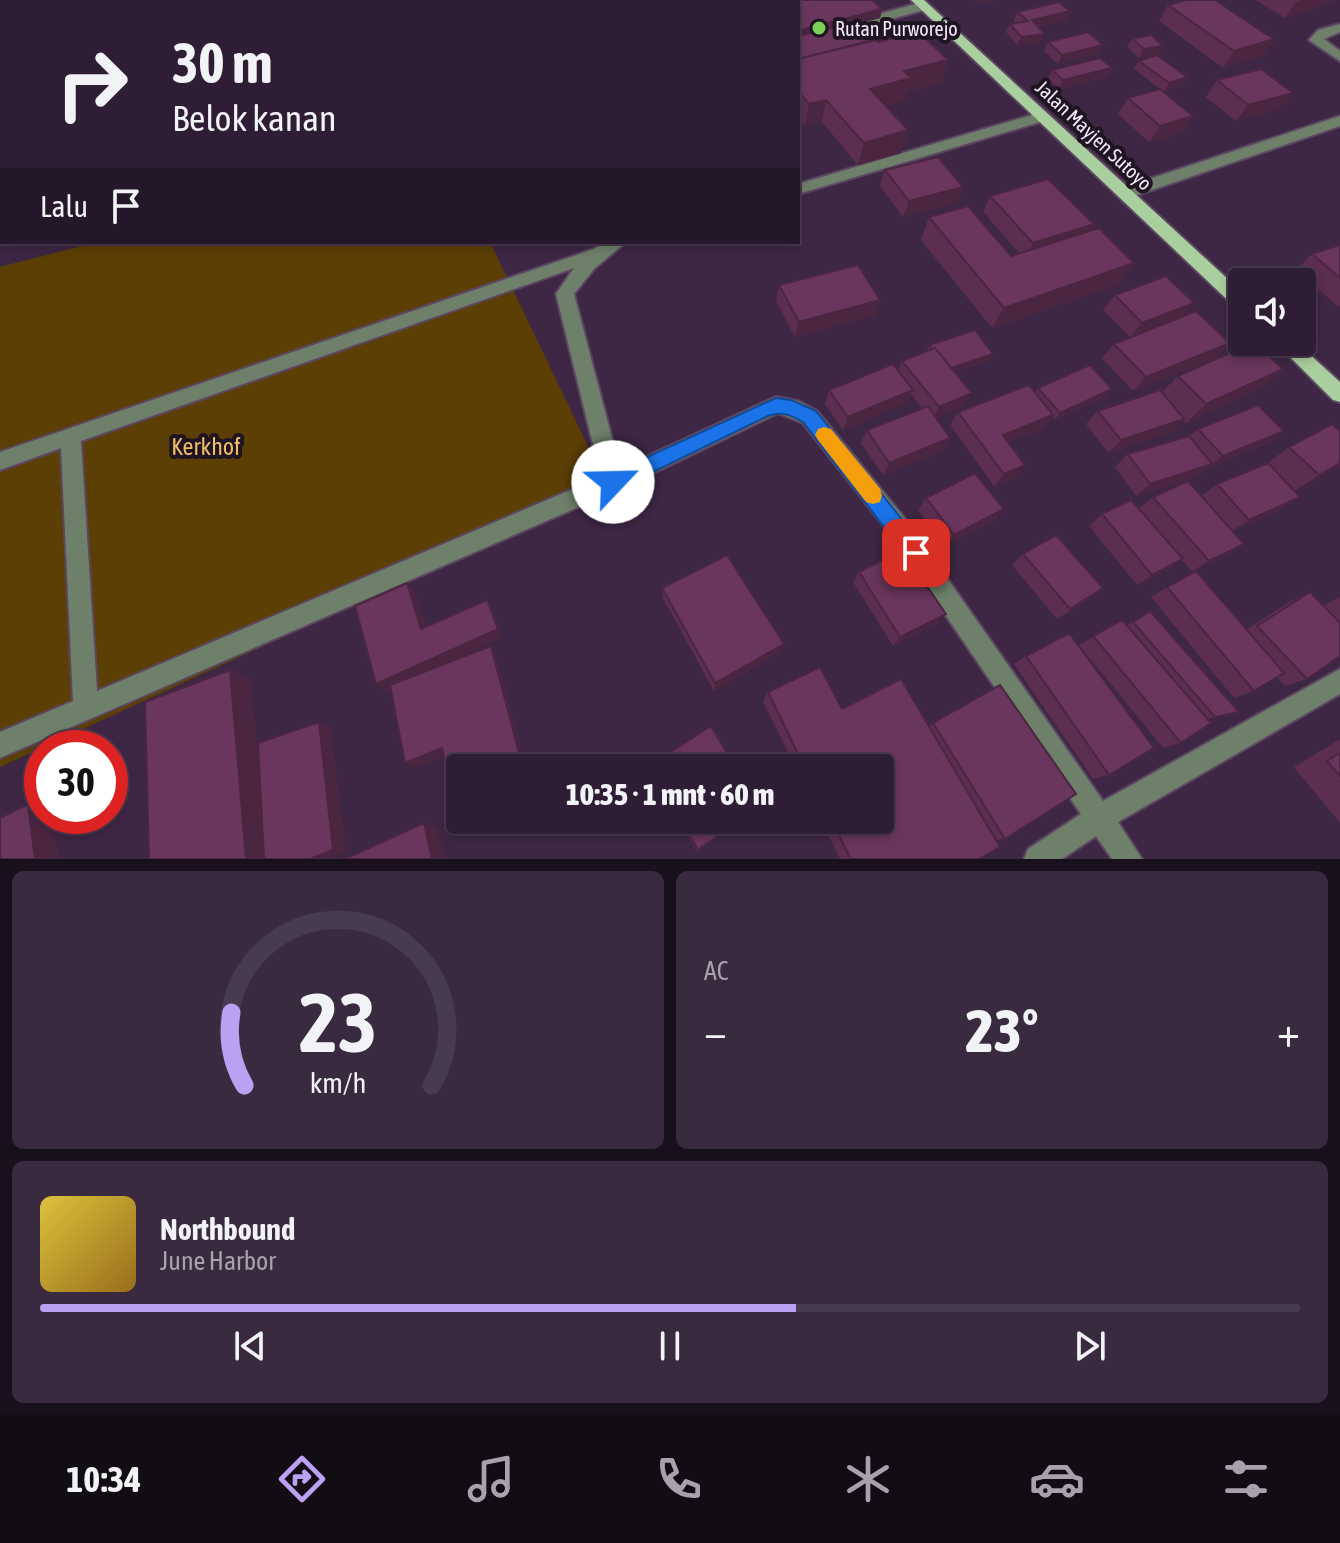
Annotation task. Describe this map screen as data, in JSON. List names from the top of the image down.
{
  "streets": {
    "main road": ["Jalan Mayjen Sutoyo"]
  },
  "parks": ["Kerkhof"],
  "places": ["Rutan Purworejo"],
  "page": {
    "turn": ["30 m", "Belok kanan"],
    "then": "Lalu",
    "limit": "30",
    "trip": "10:35 · 1 mnt · 60 m",
    "tile": "AC",
    "heat": ["−", "23°", "+"],
    "song": ["Northbound", "June Harbor"],
    "tabs": "10:34",
    "gauge": ["23", "km/h"]
  }
}
